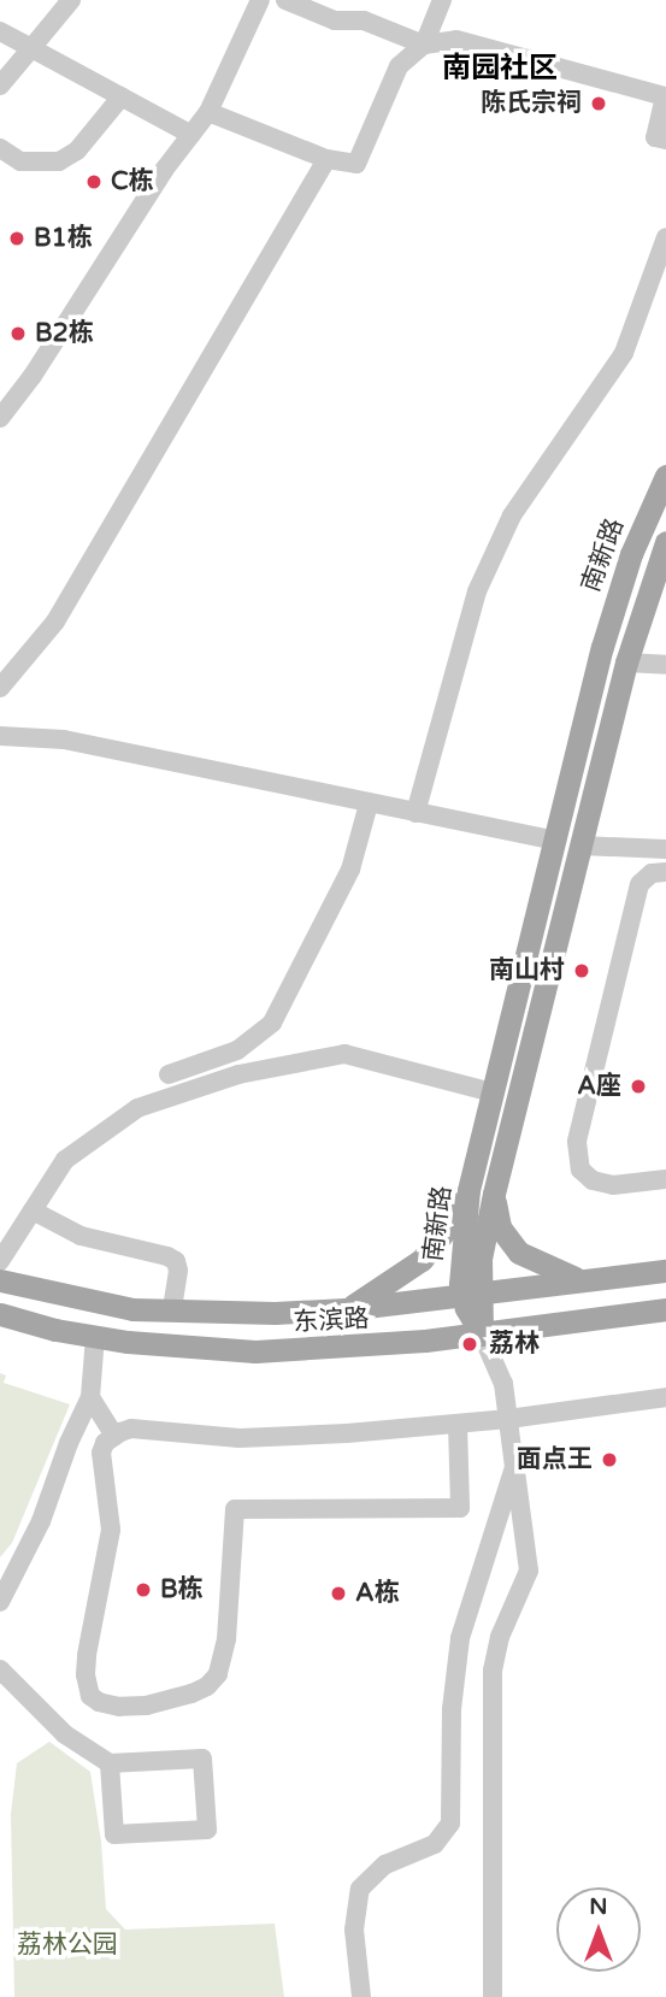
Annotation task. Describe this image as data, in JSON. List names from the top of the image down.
{
  "streets": {
    "main road": ["南新路", "东滨路"]
  },
  "crossings": [
    ["南新路", "东滨路"]
  ],
  "districts": ["南园社区"],
  "parks": ["荔林公园"],
  "places": [
    "陈氏宗祠",
    "C栋",
    "B1栋",
    "B2栋",
    "南山村",
    "A座",
    "荔林",
    "面点王",
    "B栋",
    "A栋"
  ],
  "north": "top"
}
